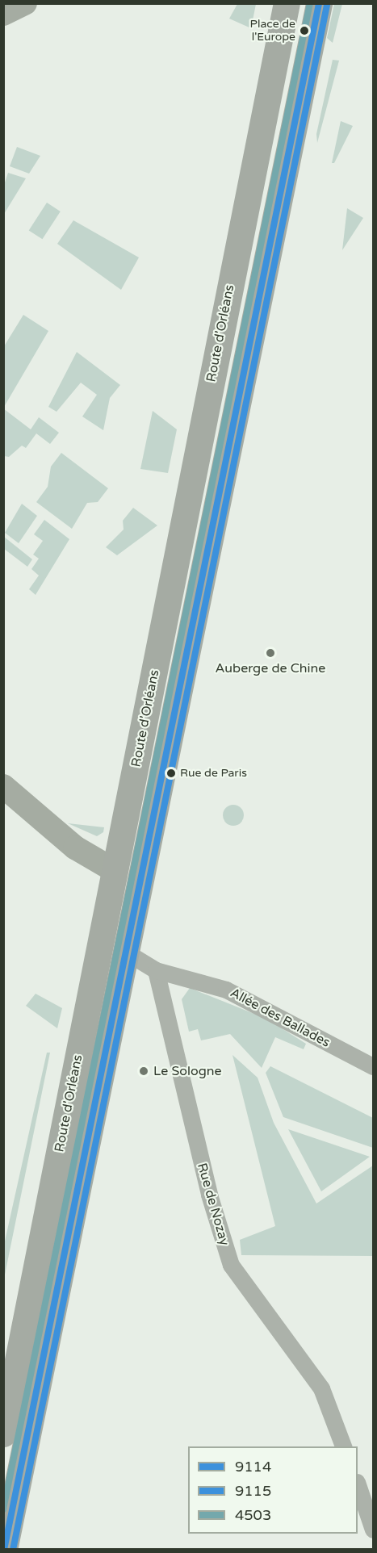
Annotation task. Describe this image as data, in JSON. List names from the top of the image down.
{
  "streets": {
    "main road": ["Route d'Orléans"],
    "street": ["Allée des Ballades", "Rue de Nozay"]
  },
  "crossings": [
    ["Allée des Ballades", "Rue de Nozay"]
  ],
  "places": [
    "Place de l'Europe",
    "Auberge de Chine",
    "Rue de Paris",
    "Le Sologne"
  ],
  "lines": ["transit line 9114", "transit line 4503", "transit line 9115"],
  "legend": ["9114", "9115", "4503"]
}
